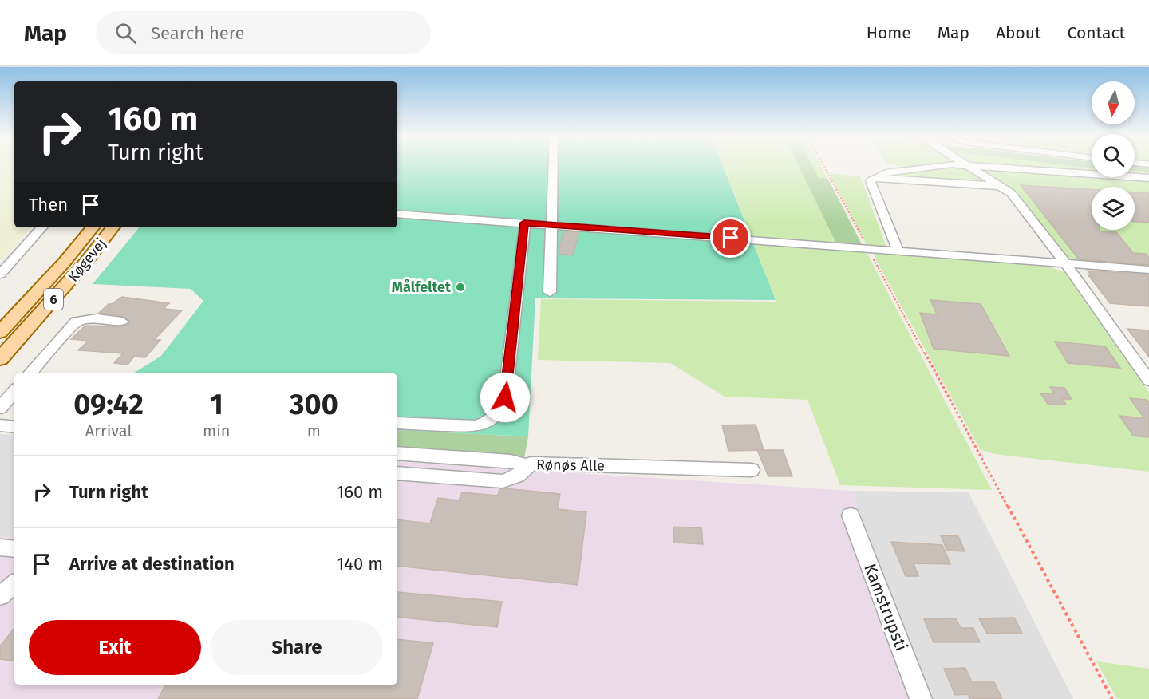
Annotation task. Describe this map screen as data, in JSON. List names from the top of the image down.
{
  "streets": {
    "main road": ["Køgevej", "6"],
    "street": ["Rønøs Alle", "Kamstrupsti"]
  },
  "places": ["Målfeltet"],
  "north": "bottom",
  "page": {
    "header": "Map",
    "search": "Search here",
    "nav": [
      "Home",
      "Map",
      "About",
      "Contact"
    ],
    "turn": ["160 m", "Turn right"],
    "then": "Then",
    "eta": [
      "09:42",
      "Arrival",
      "1",
      "min",
      "300",
      "m"
    ],
    "list": [
      {
        "name": "Turn right",
        "value": "160 m"
      },
      {
        "name": "Arrive at destination",
        "value": "140 m"
      }
    ],
    "buttons": ["Exit", "Share"]
  }
}
